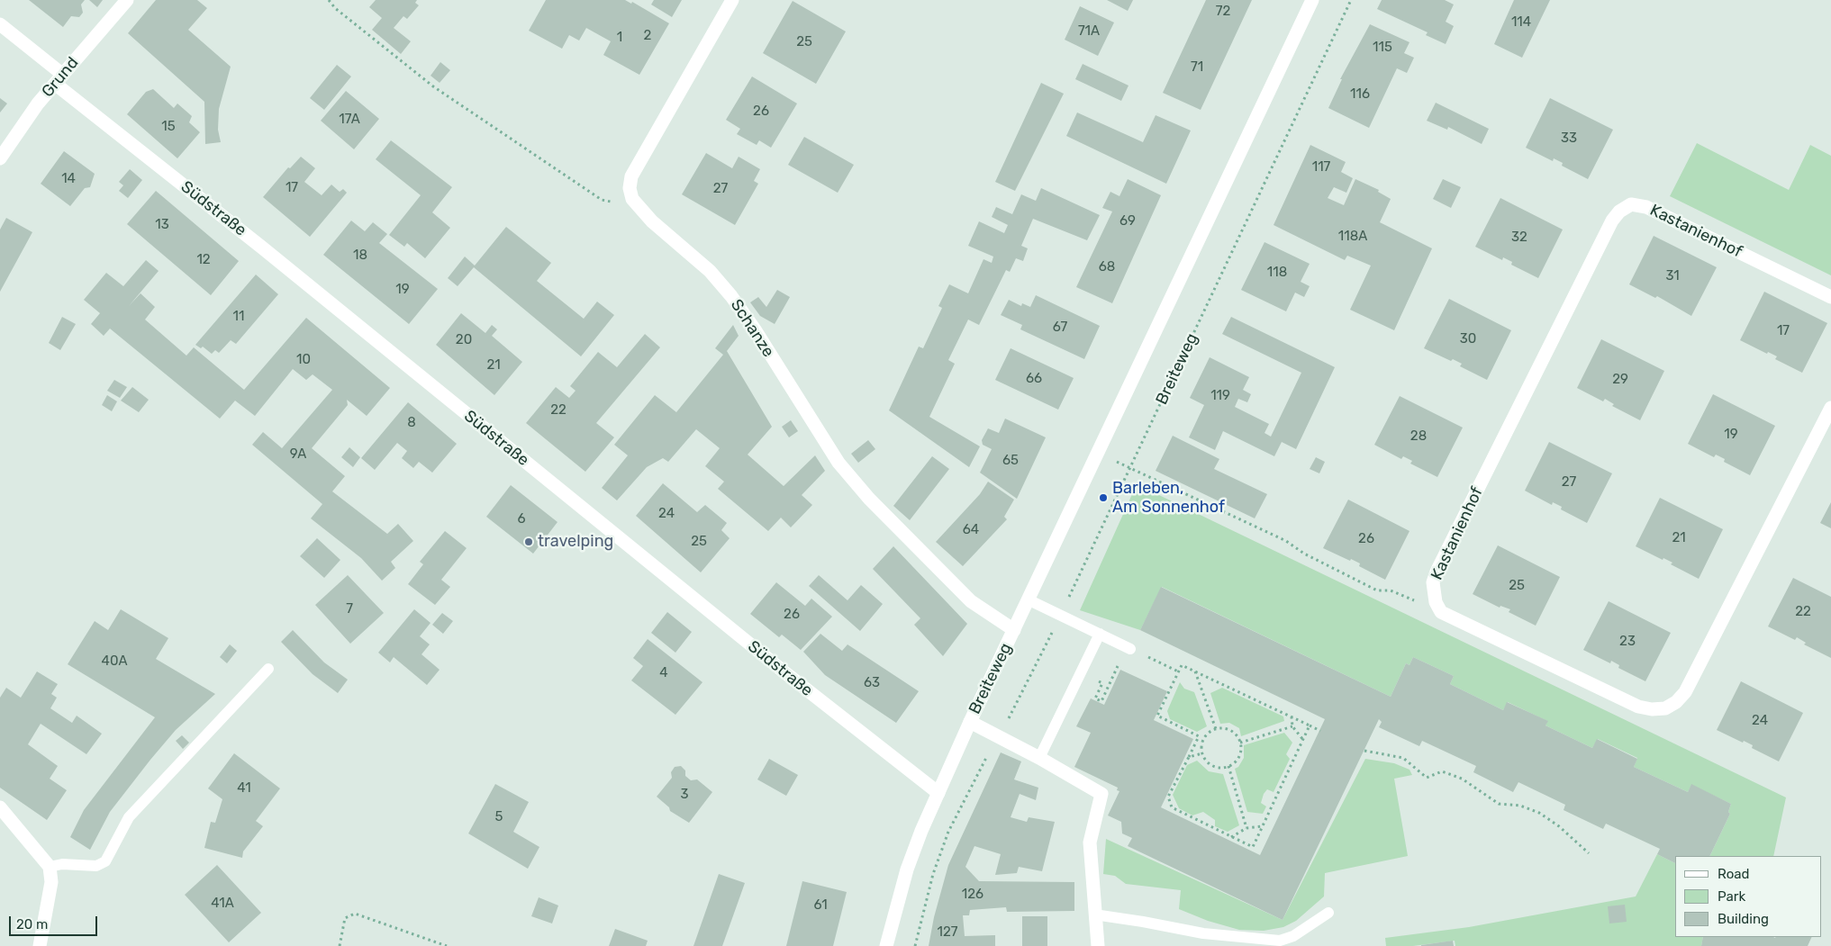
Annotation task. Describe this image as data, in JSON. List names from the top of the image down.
{
  "streets": {
    "street": [
      "Grund",
      "Südstraße",
      "Kastanienhof",
      "Schanze",
      "Breiteweg"
    ]
  },
  "crossings": [
    ["Grund", "Südstraße"],
    ["Südstraße", "Breiteweg"],
    ["Schanze", "Breiteweg"]
  ],
  "places": ["Barleben, Am Sonnenhof", "travelping"],
  "house_numbers": [
    "72",
    "114",
    "71A",
    "2",
    "1",
    "25",
    "115",
    "71",
    "116",
    "26",
    "17A",
    "15",
    "33",
    "117",
    "14",
    "17",
    "27",
    "69",
    "13",
    "118A",
    "32",
    "18",
    "12",
    "68",
    "118",
    "31",
    "19",
    "11",
    "67",
    "17",
    "30",
    "20",
    "10",
    "21",
    "66",
    "29",
    "119",
    "22",
    "8",
    "19",
    "28",
    "9A",
    "65",
    "27",
    "24",
    "6",
    "64",
    "21",
    "26",
    "25",
    "25",
    "7",
    "22",
    "26",
    "23",
    "40A",
    "4",
    "63",
    "24",
    "41",
    "3",
    "5",
    "126",
    "41A",
    "61",
    "127"
  ],
  "legend": ["Road", "Park", "Building"],
  "scale_bar": "20 m"
}
